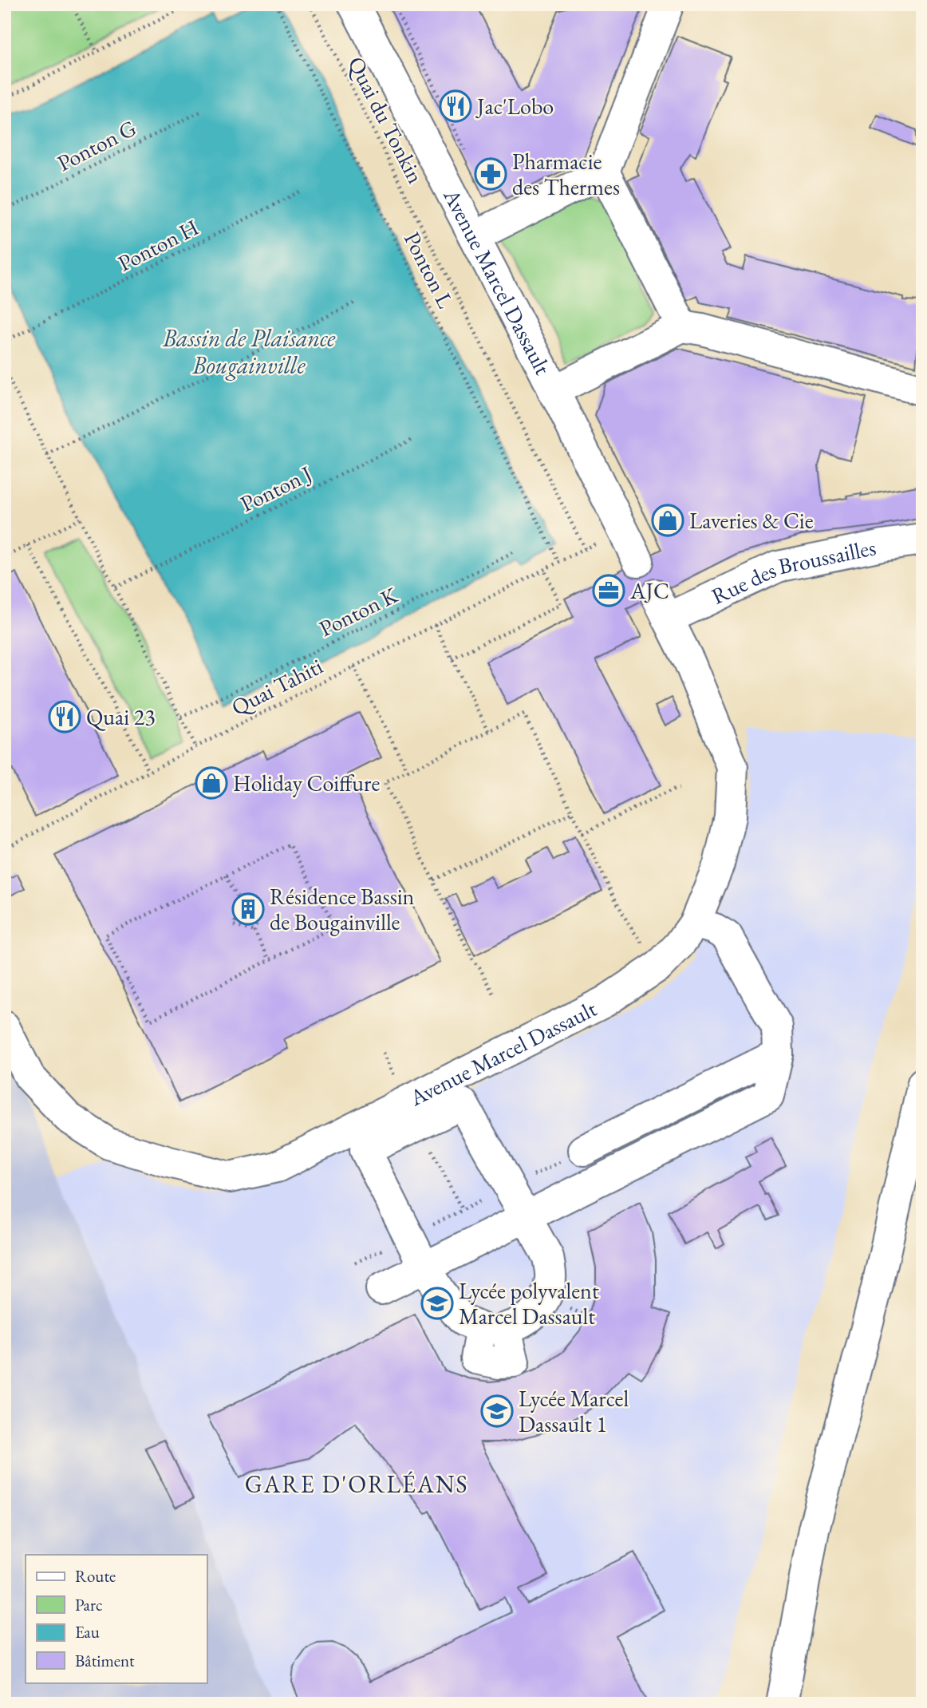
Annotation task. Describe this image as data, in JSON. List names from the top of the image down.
{
  "streets": {
    "street": ["Avenue Marcel Dassault", "Rue des Broussailles"],
    "path": [
      "Quai du Tonkin",
      "Ponton G",
      "Ponton H",
      "Ponton L",
      "Ponton J",
      "Ponton K",
      "Quai Tahiti"
    ]
  },
  "crossings": [
    ["Quai du Tonkin", "Quai Tahiti"],
    ["Ponton L", "Quai Tahiti"],
    ["Avenue Marcel Dassault", "Rue des Broussailles"],
    ["Avenue Marcel Dassault", "Quai Tahiti"]
  ],
  "districts": ["GARE D'ORLÉANS"],
  "water": ["Bassin de Plaisance Bougainville"],
  "places": {
    "restaurant": ["Jac'Lobo", "Quai 23"],
    "pharmacy": ["Pharmacie des Thermes"],
    "shop": ["Laveries & Cie", "Holiday Coiffure"],
    "office": ["AJC"],
    "building": ["Résidence Bassin de Bougainville"],
    "school or university": ["Lycée polyvalent Marcel Dassault", "Lycée Marcel Dassault 1"]
  },
  "legend": [
    "Route",
    "Parc",
    "Eau",
    "Bâtiment"
  ]
}
